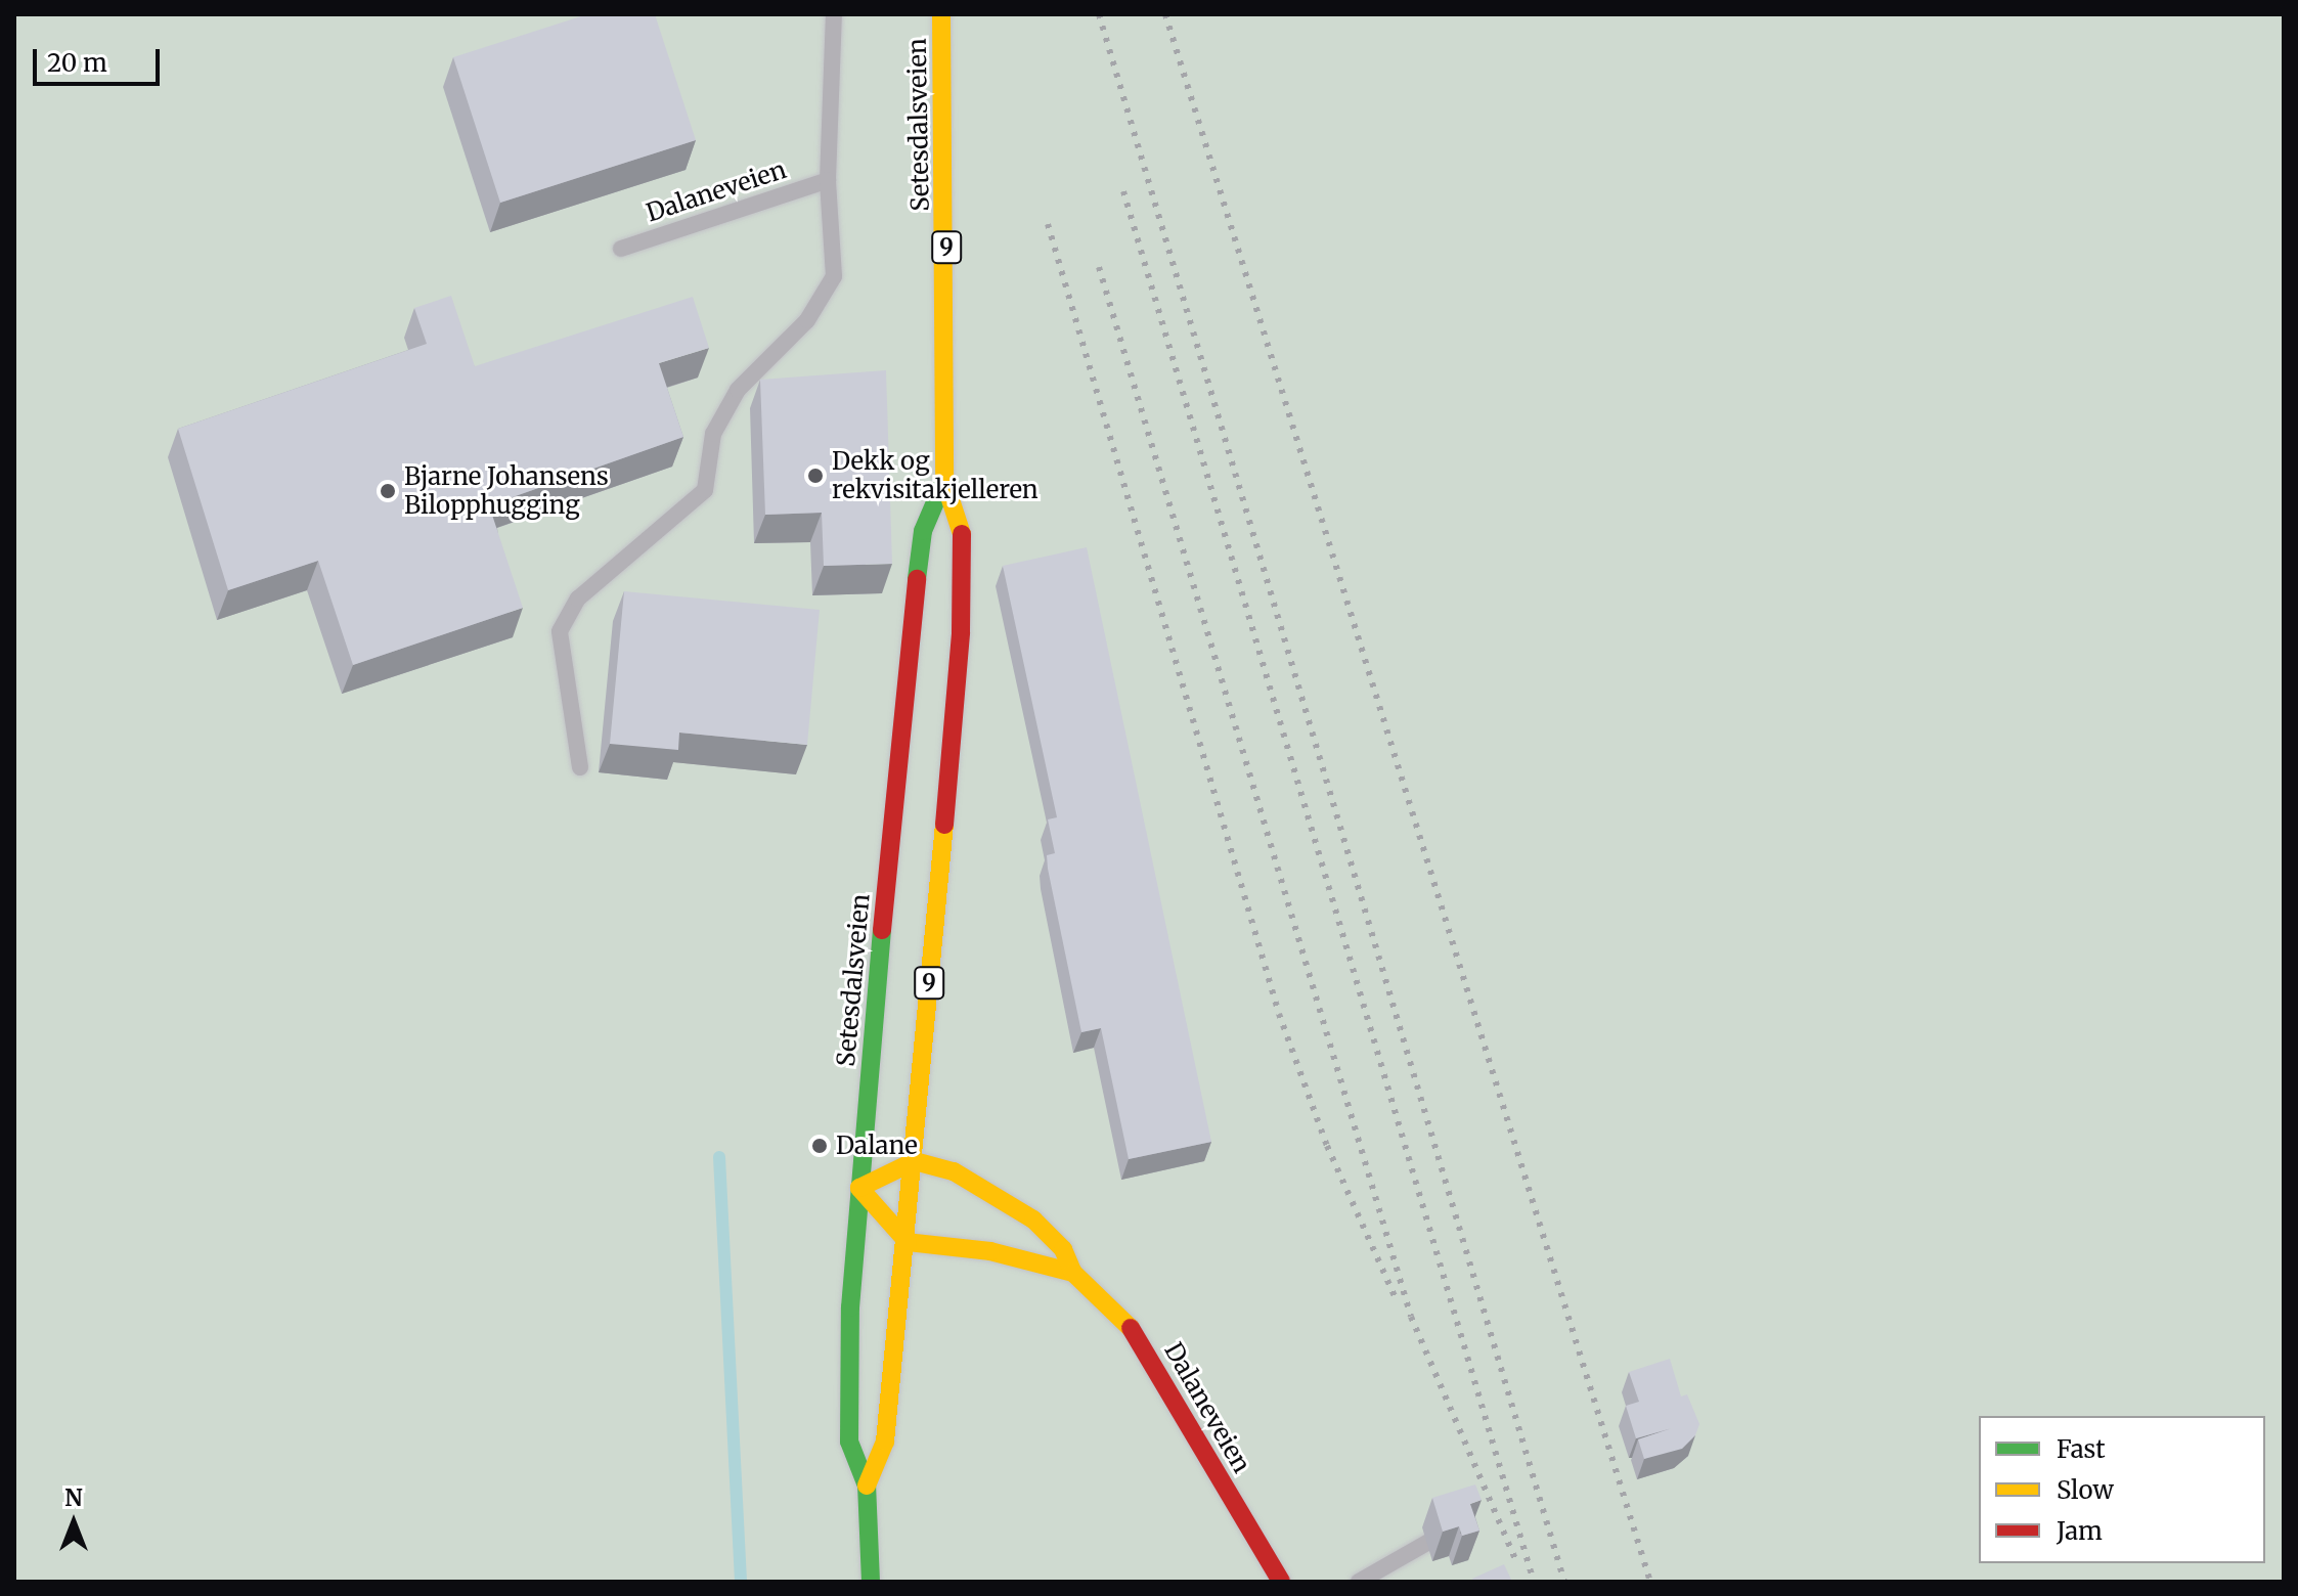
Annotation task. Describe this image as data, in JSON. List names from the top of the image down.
{
  "streets": {
    "main road": ["Setesdalsveien", "Dalaneveien", "9"]
  },
  "crossings": [
    ["Setesdalsveien", "Dalaneveien"]
  ],
  "places": ["Dekk og rekvisitakjelleren", "Bjarne Johansens Bilopphugging", "Dalane"],
  "legend": ["Fast", "Slow", "Jam"],
  "scale_bar": "20 m",
  "north": "top"
}
